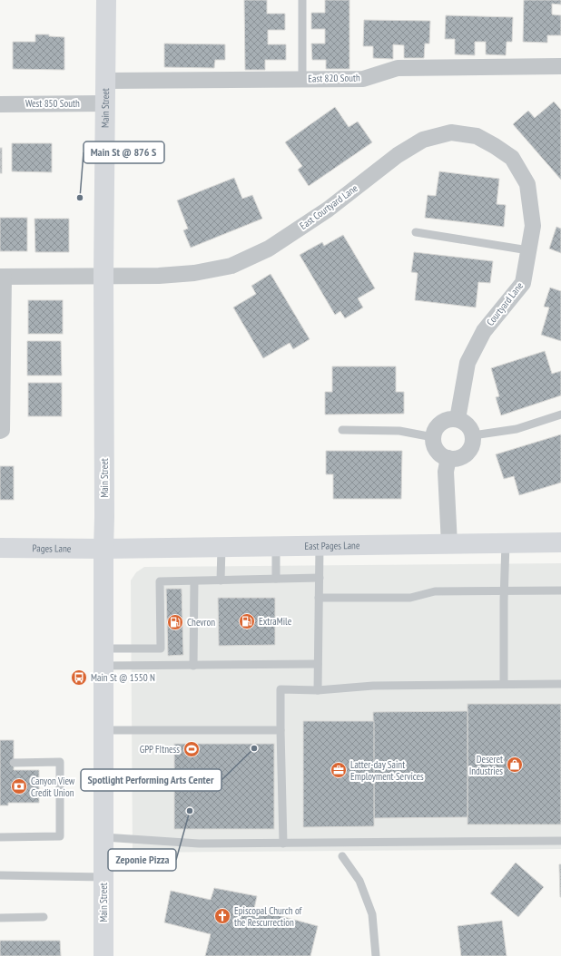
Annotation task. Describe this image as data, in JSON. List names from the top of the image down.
{
  "streets": {
    "main road": ["Main Street", "East Pages Lane", "Pages Lane"],
    "street": [
      "East 820 South",
      "West 850 South",
      "East Courtyard Lane",
      "Courtyard Lane"
    ]
  },
  "crossings": [
    ["East 820 South", "Main Street"],
    ["West 850 South", "Main Street"],
    ["Main Street", "East Courtyard Lane"],
    ["Main Street", "East Pages Lane"],
    ["Main Street", "Pages Lane"],
    ["East Courtyard Lane", "Courtyard Lane"],
    ["East Pages Lane", "Pages Lane"]
  ],
  "places": {
    "other": ["Main St @ 876 S", "Spotlight Performing Arts Center", "Zeponie Pizza"],
    "fuel station": ["ExtraMile", "Chevron"],
    "bus stop": ["Main St @ 1550 N"],
    "sports": ["GPP FItness"],
    "shop": ["Deseret Industries"],
    "office": ["Latter-day Saint Employment Services"],
    "bank": ["Canyon View Credit Union"],
    "church": ["Episcopal Church of the Rescurrection"]
  }
}
